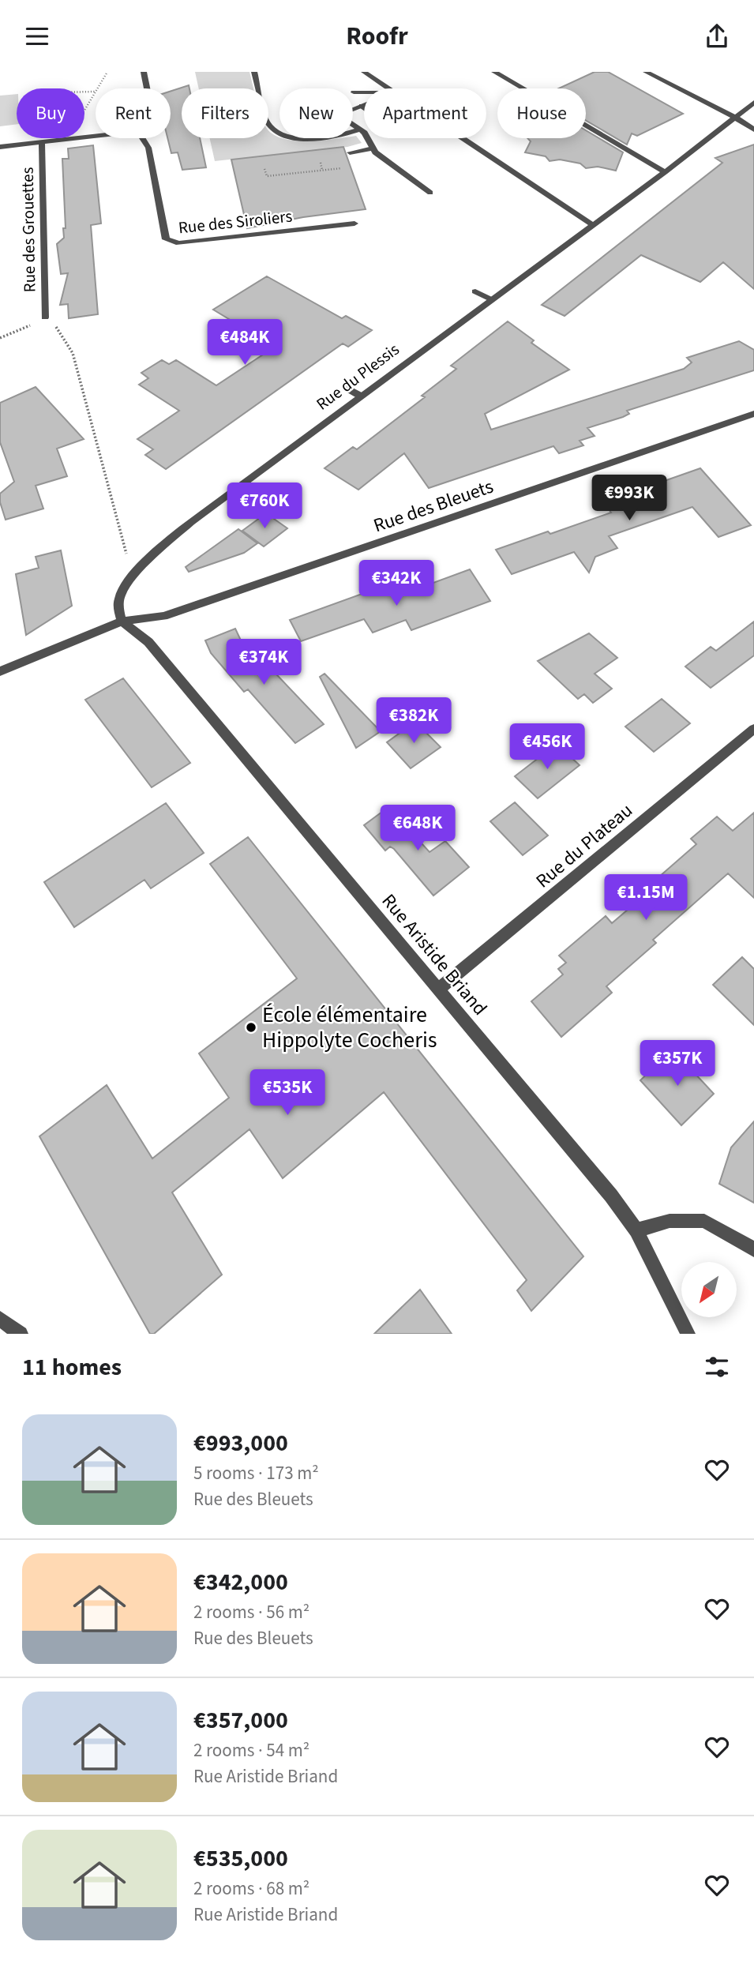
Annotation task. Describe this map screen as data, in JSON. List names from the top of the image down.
{
  "streets": {
    "street": [
      "Rue des Siroliers",
      "Rue des Grouettes",
      "Rue du Plessis",
      "Rue des Bleuets",
      "Rue du Plateau",
      "Rue Aristide Briand"
    ]
  },
  "crossings": [
    ["Rue du Plessis", "Rue des Bleuets"],
    ["Rue du Plessis", "Rue Aristide Briand"],
    ["Rue des Bleuets", "Rue Aristide Briand"],
    ["Rue du Plateau", "Rue Aristide Briand"]
  ],
  "places": ["École élémentaire Hippolyte Cocheris"],
  "north": "bottom left",
  "page": {
    "header": "Roofr",
    "chip": [
      "Buy",
      "Rent",
      "Filters",
      "New",
      "Apartment",
      "House"
    ],
    "price": [
      "€484K",
      "€993K",
      "€760K",
      "€342K",
      "€374K",
      "€382K",
      "€456K",
      "€648K",
      "€1.15M",
      "€357K",
      "€535K"
    ],
    "heading": "11 homes",
    "list": [
      {
        "name": "€993,000",
        "note": "5 rooms · 173 m² · Rue des Bleuets"
      },
      {
        "name": "€342,000",
        "note": "2 rooms · 56 m² · Rue des Bleuets"
      },
      {
        "name": "€357,000",
        "note": "2 rooms · 54 m² · Rue Aristide Briand"
      },
      {
        "name": "€535,000",
        "note": "2 rooms · 68 m² · Rue Aristide Briand"
      }
    ]
  }
}
